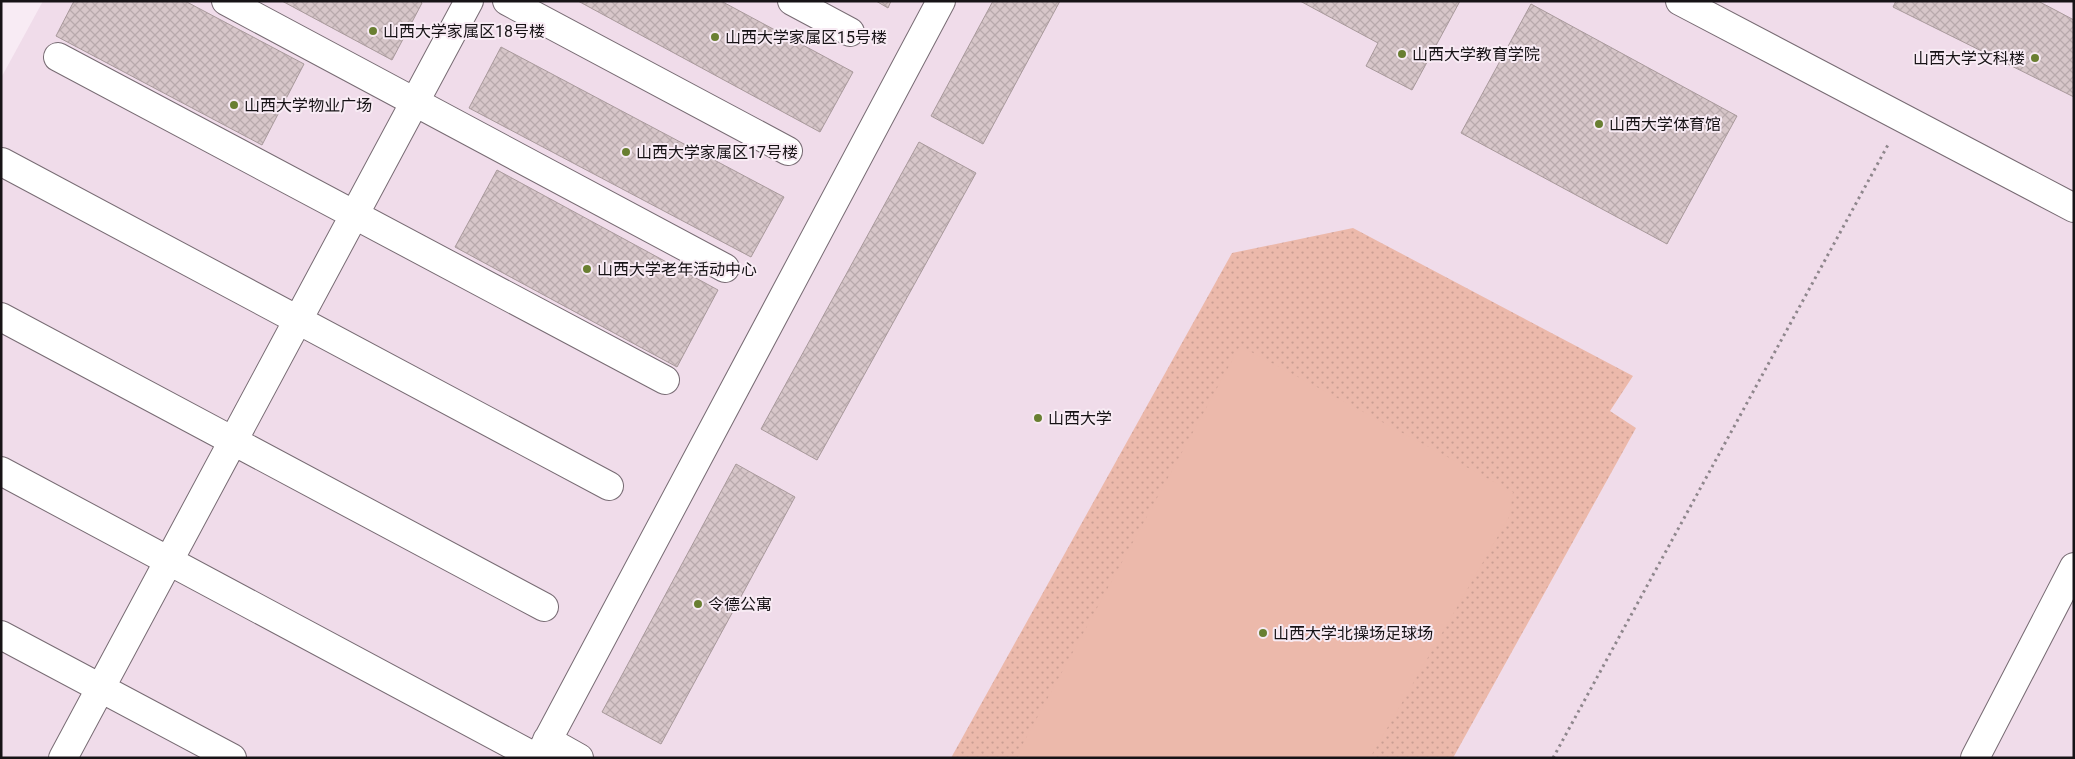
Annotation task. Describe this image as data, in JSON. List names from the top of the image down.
{
  "places": [
    "山西大学家属区18号楼",
    "山西大学家属区15号楼",
    "山西大学教育学院",
    "山西大学文科楼",
    "山西大学物业广场",
    "山西大学体育馆",
    "山西大学家属区17号楼",
    "山西大学老年活动中心",
    "山西大学",
    "令德公寓",
    "山西大学北操场足球场"
  ]
}
